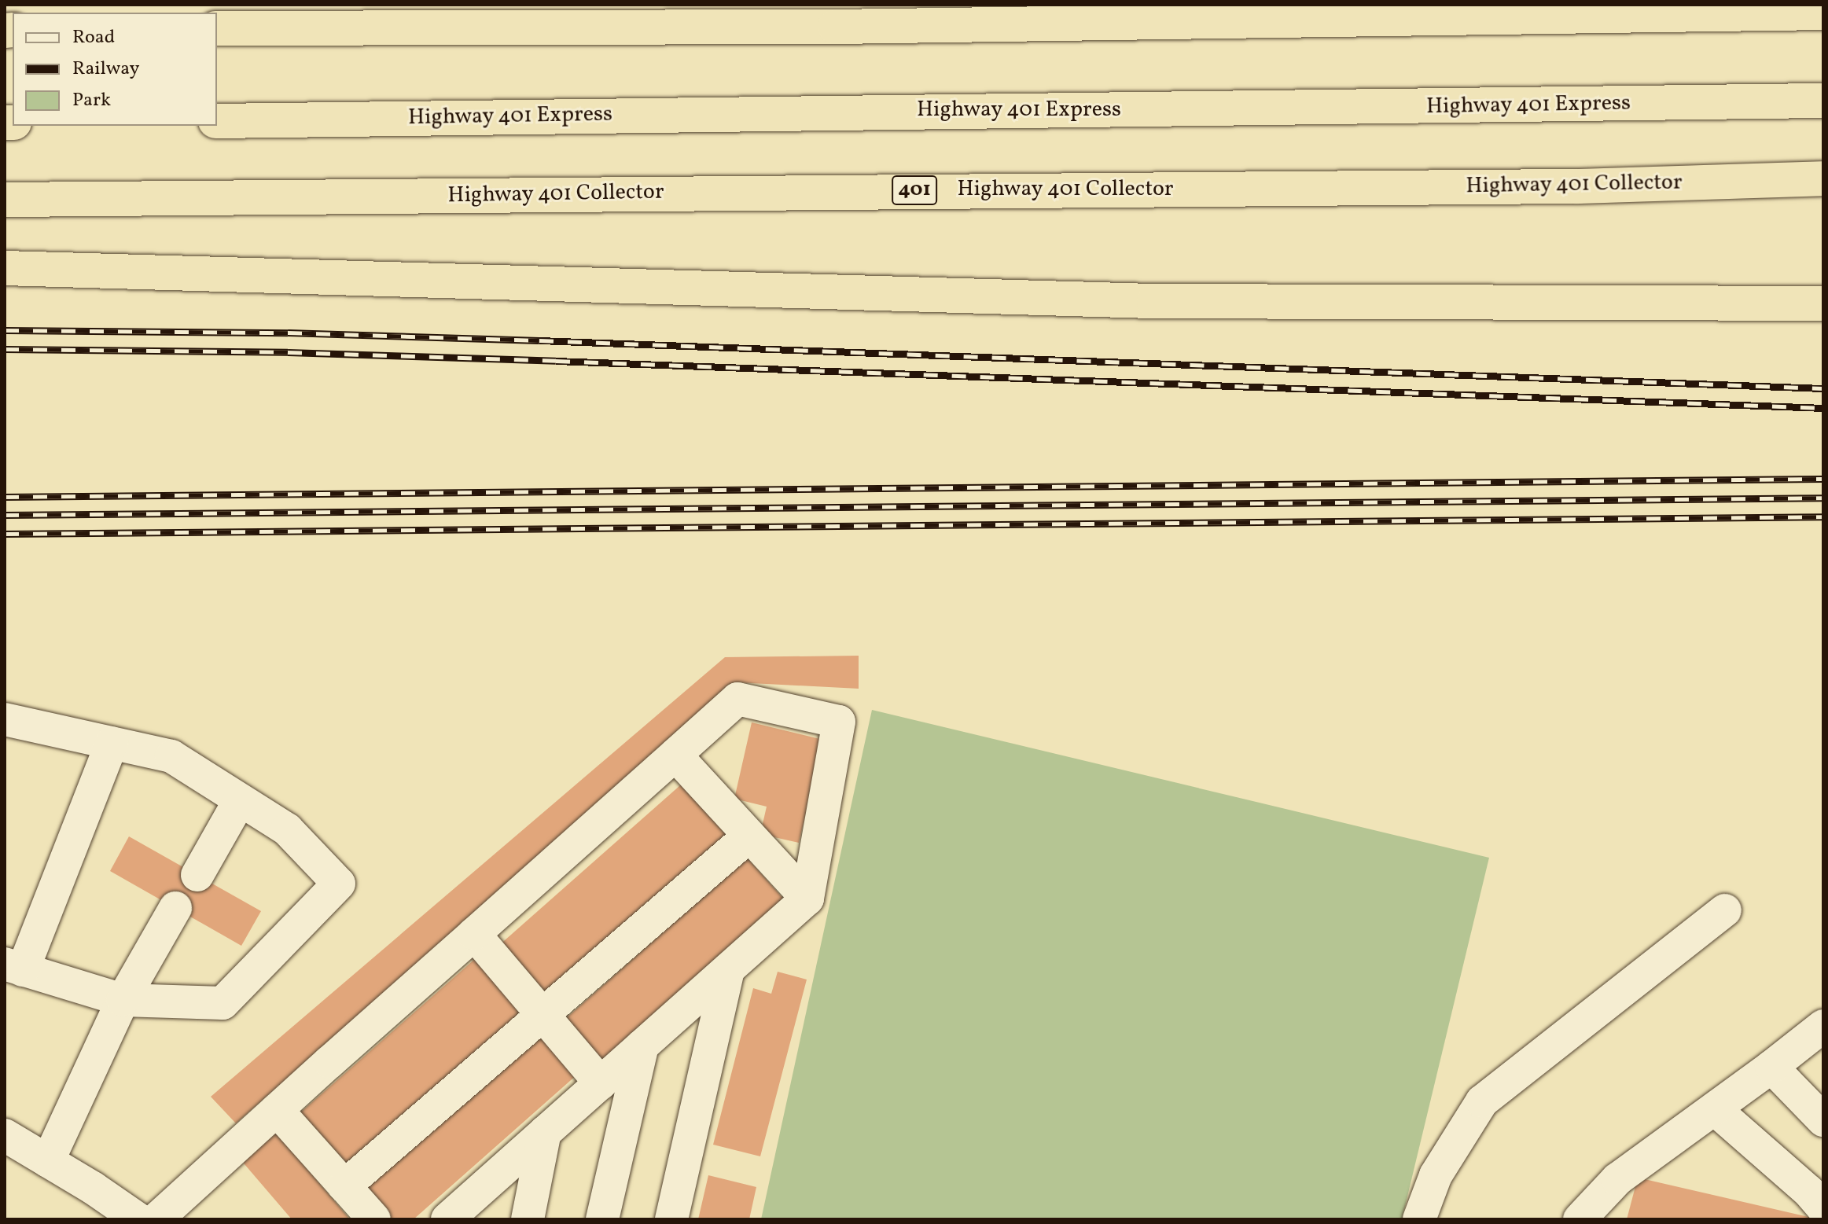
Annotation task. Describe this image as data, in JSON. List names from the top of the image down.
{
  "streets": {
    "highway": ["Highway 401 Express", "Highway 401 Collector", "401"]
  },
  "legend": ["Road", "Railway", "Park"]
}
